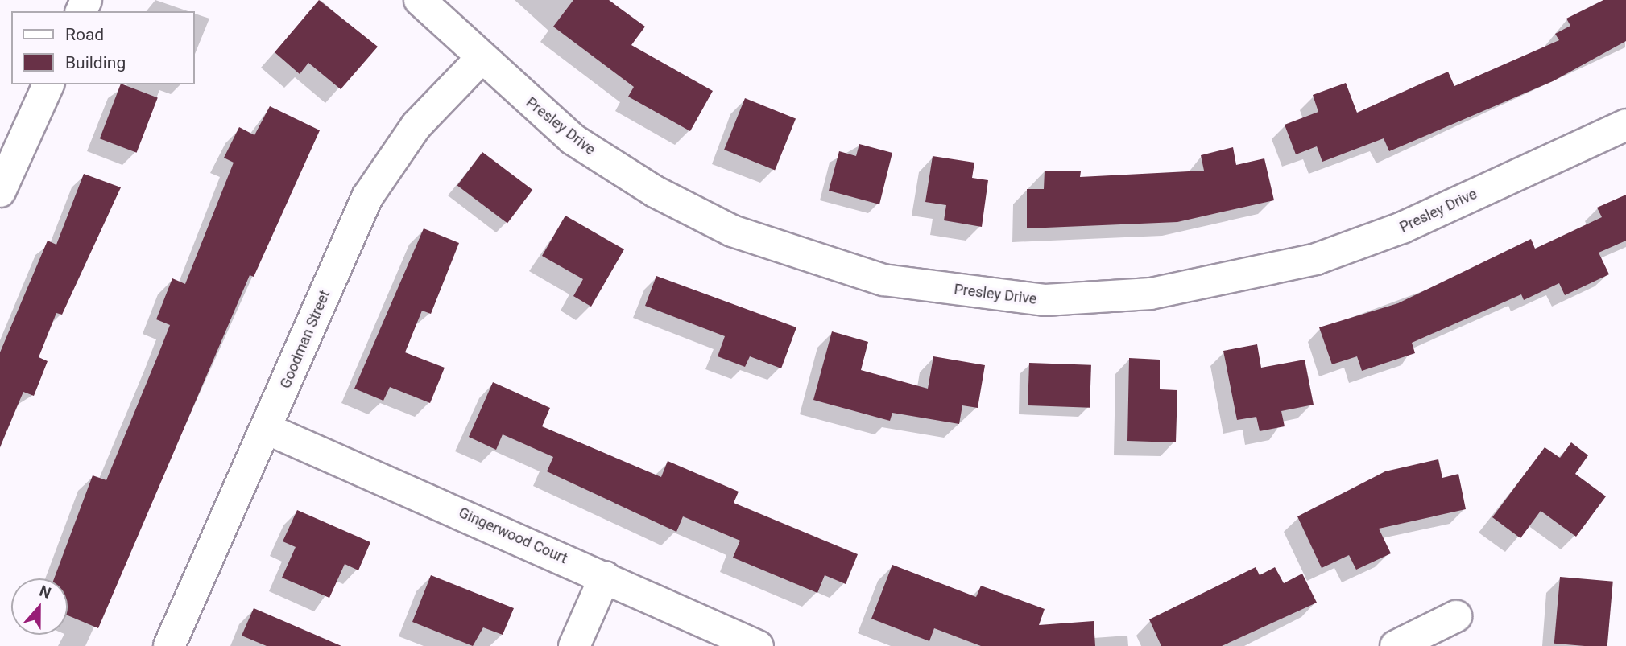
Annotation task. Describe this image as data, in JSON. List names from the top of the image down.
{
  "streets": {
    "street": ["Presley Drive", "Goodman Street", "Gingerwood Court"]
  },
  "crossings": [
    ["Presley Drive", "Goodman Street"],
    ["Goodman Street", "Gingerwood Court"]
  ],
  "legend": ["Road", "Building"],
  "north": "top"
}
